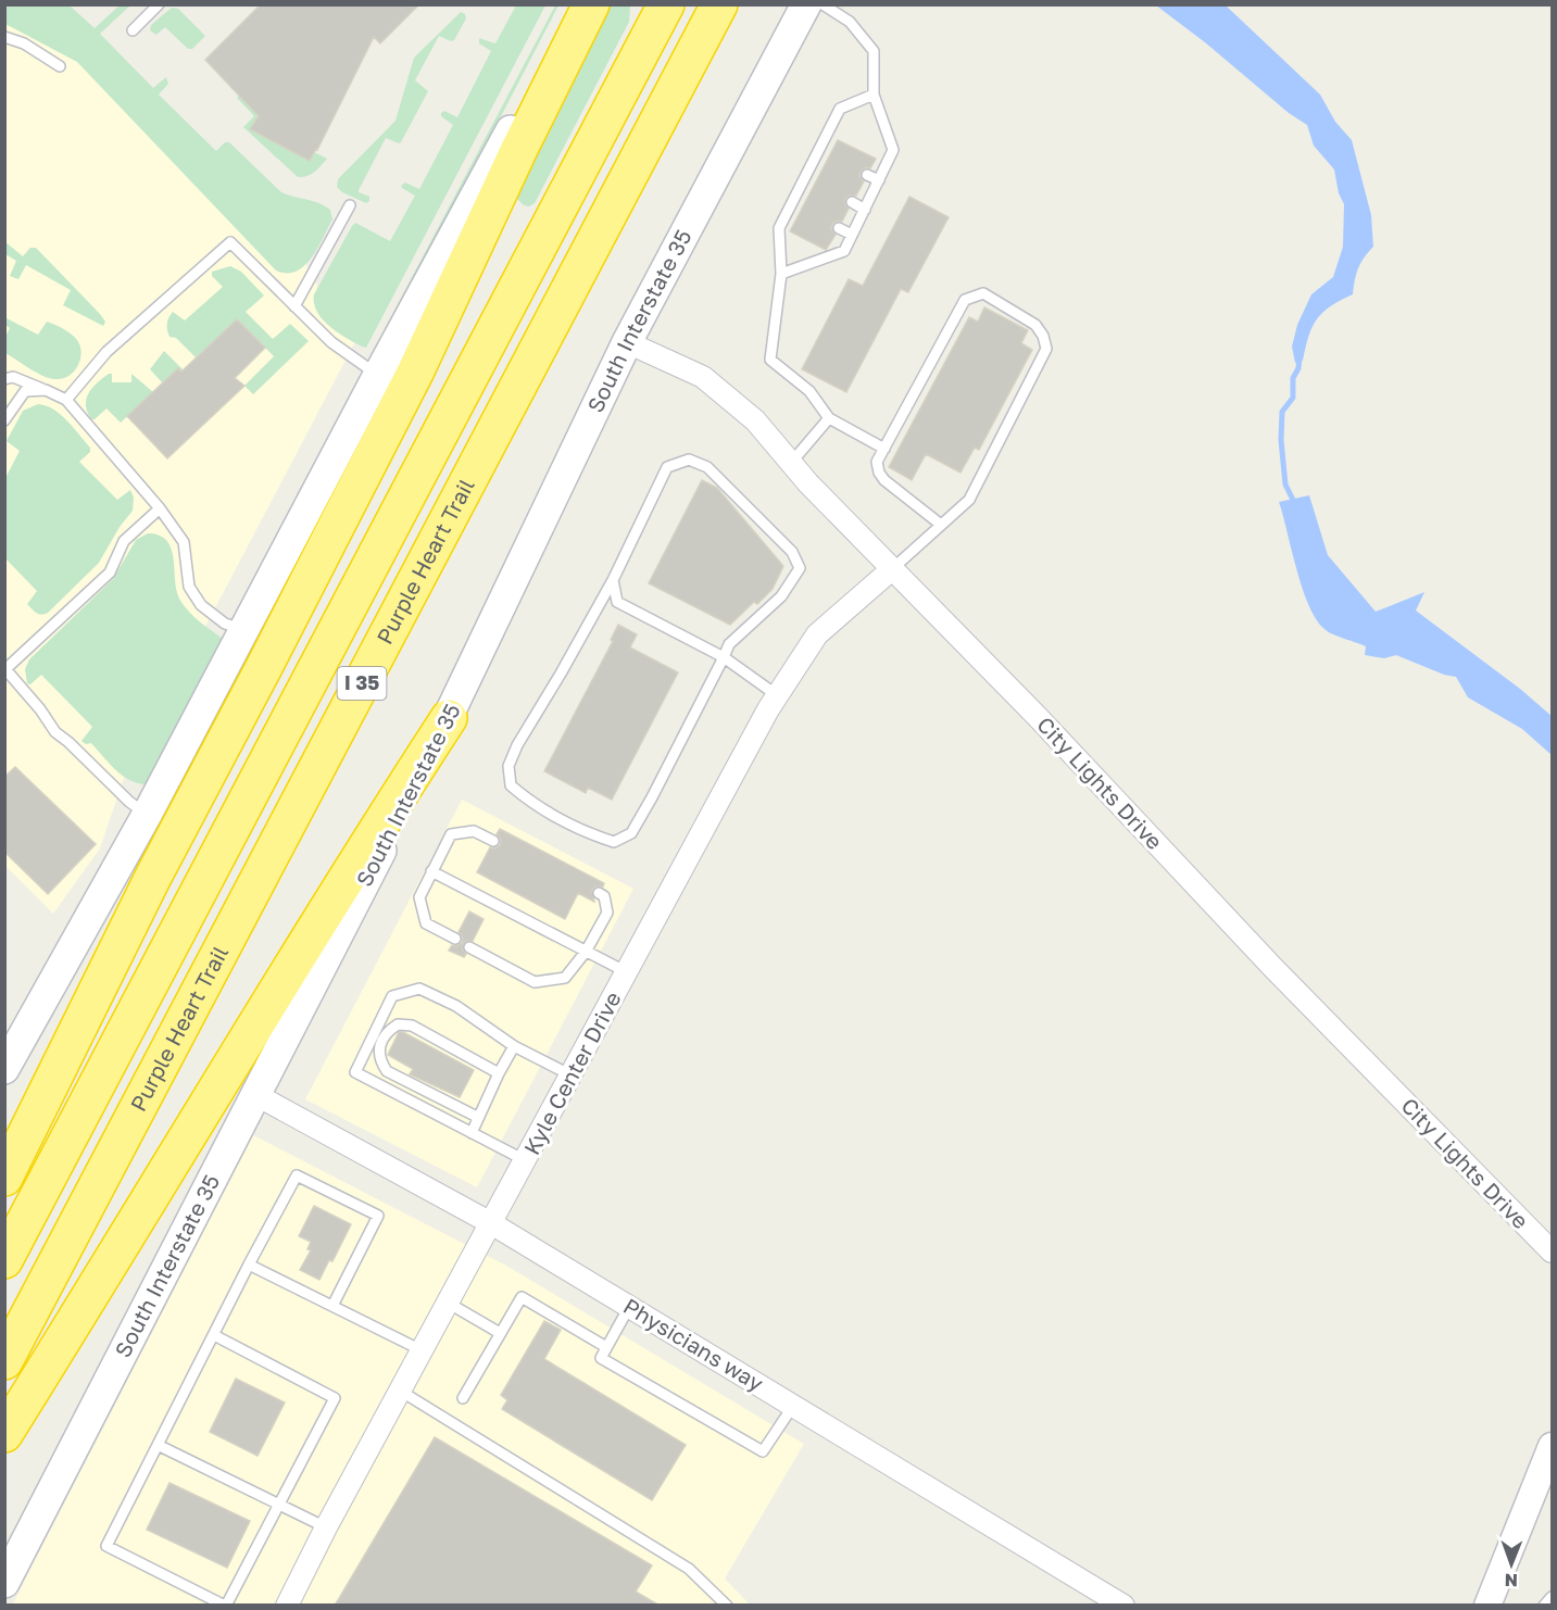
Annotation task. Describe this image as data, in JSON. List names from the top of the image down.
{
  "streets": {
    "highway": ["Purple Heart Trail", "I 35"],
    "main road": ["South Interstate 35"],
    "street": ["City Lights Drive", "Kyle Center Drive", "Physicians way"]
  },
  "crossings": [
    ["South Interstate 35", "City Lights Drive"],
    ["South Interstate 35", "Physicians way"],
    ["City Lights Drive", "Kyle Center Drive"],
    ["Kyle Center Drive", "Physicians way"]
  ],
  "north": "bottom"
}
